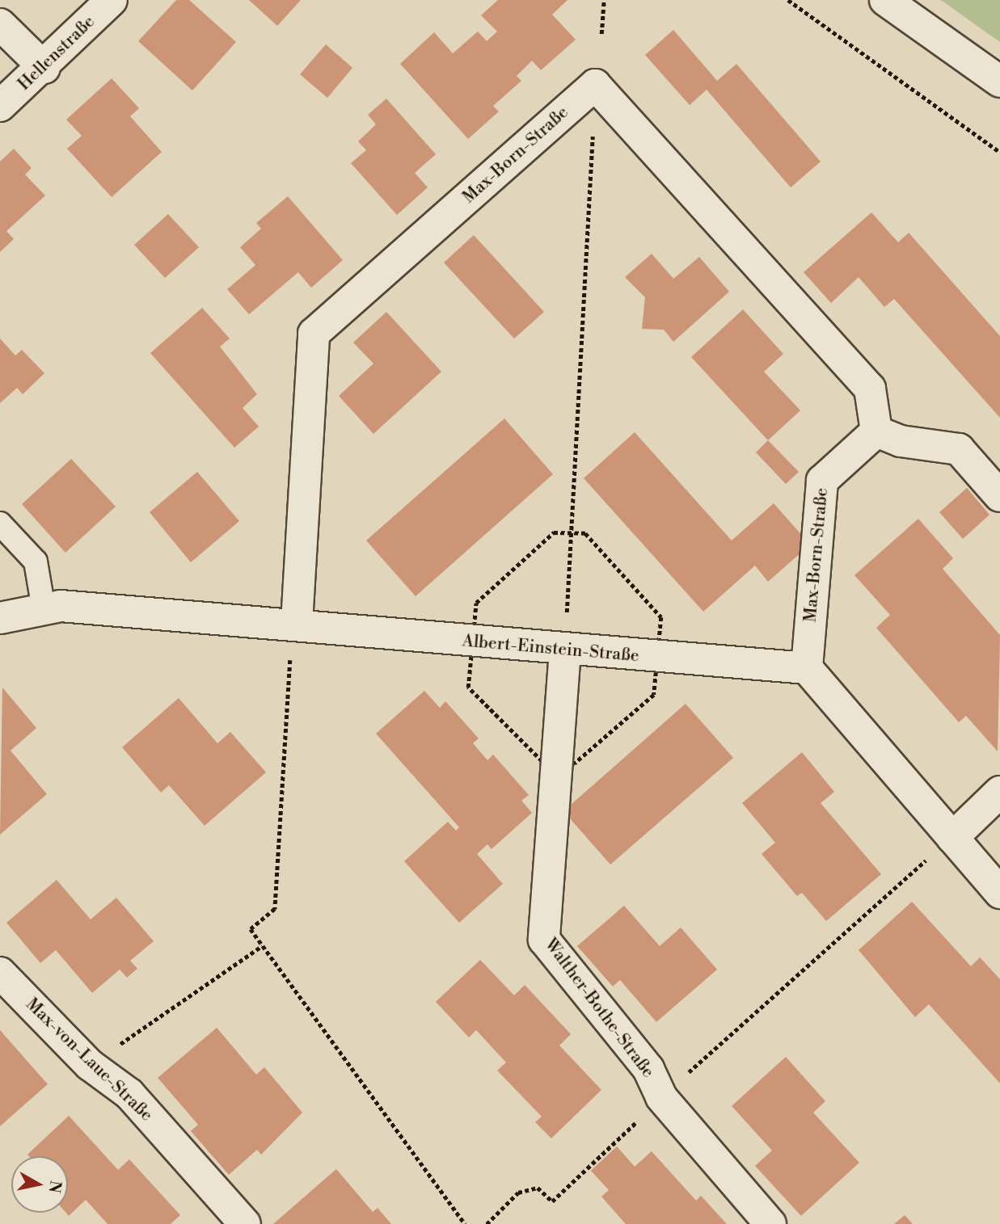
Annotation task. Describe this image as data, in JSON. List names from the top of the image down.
{
  "streets": {
    "street": [
      "Hellenstraße",
      "Max-Born-Straße",
      "Albert-Einstein-Straße",
      "Walther-Bothe-Straße",
      "Max-von-Laue-Straße"
    ]
  },
  "crossings": [
    ["Max-Born-Straße", "Albert-Einstein-Straße"],
    ["Albert-Einstein-Straße", "Walther-Bothe-Straße"]
  ],
  "north": "right"
}
